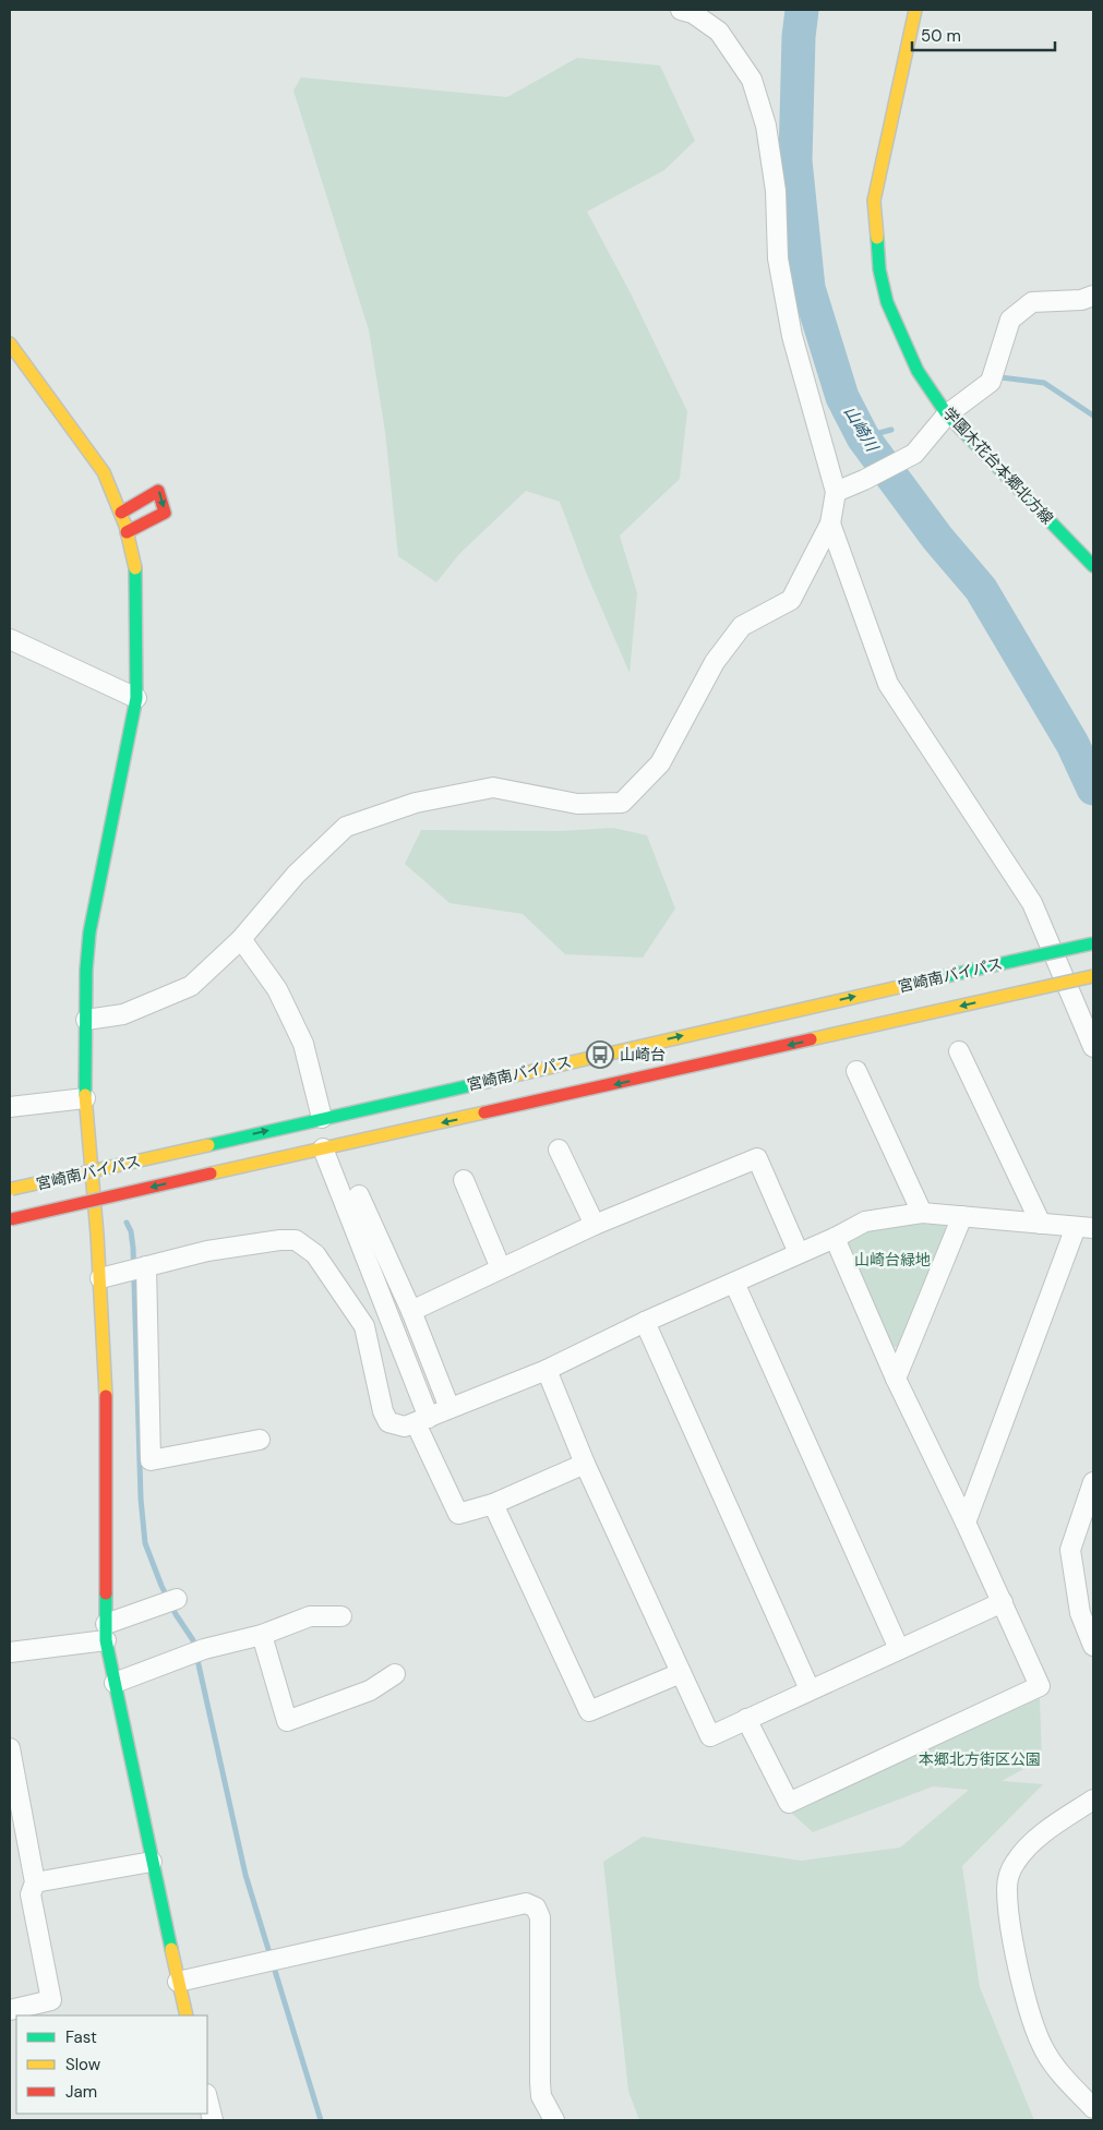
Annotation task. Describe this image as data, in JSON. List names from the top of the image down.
{
  "streets": {
    "main road": ["学園木花台本郷北方線", "宮崎南バイパス"]
  },
  "water": ["山崎川"],
  "parks": ["山崎台緑地", "本郷北方街区公園"],
  "places": {
    "bus stop": ["山崎台"]
  },
  "legend": ["Fast", "Slow", "Jam"],
  "scale_bar": "50 m"
}
